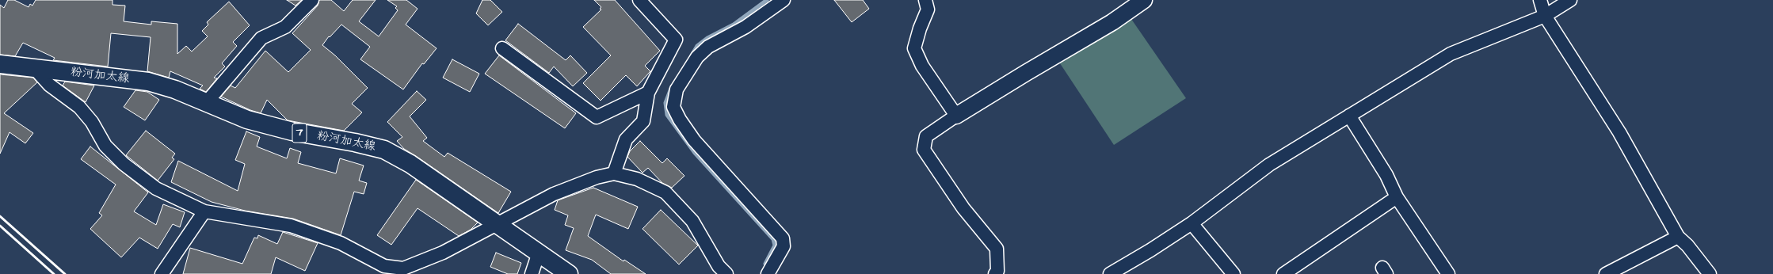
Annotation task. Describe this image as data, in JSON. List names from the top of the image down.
{
  "streets": {
    "main road": ["粉河加太線", "7"]
  }
}
